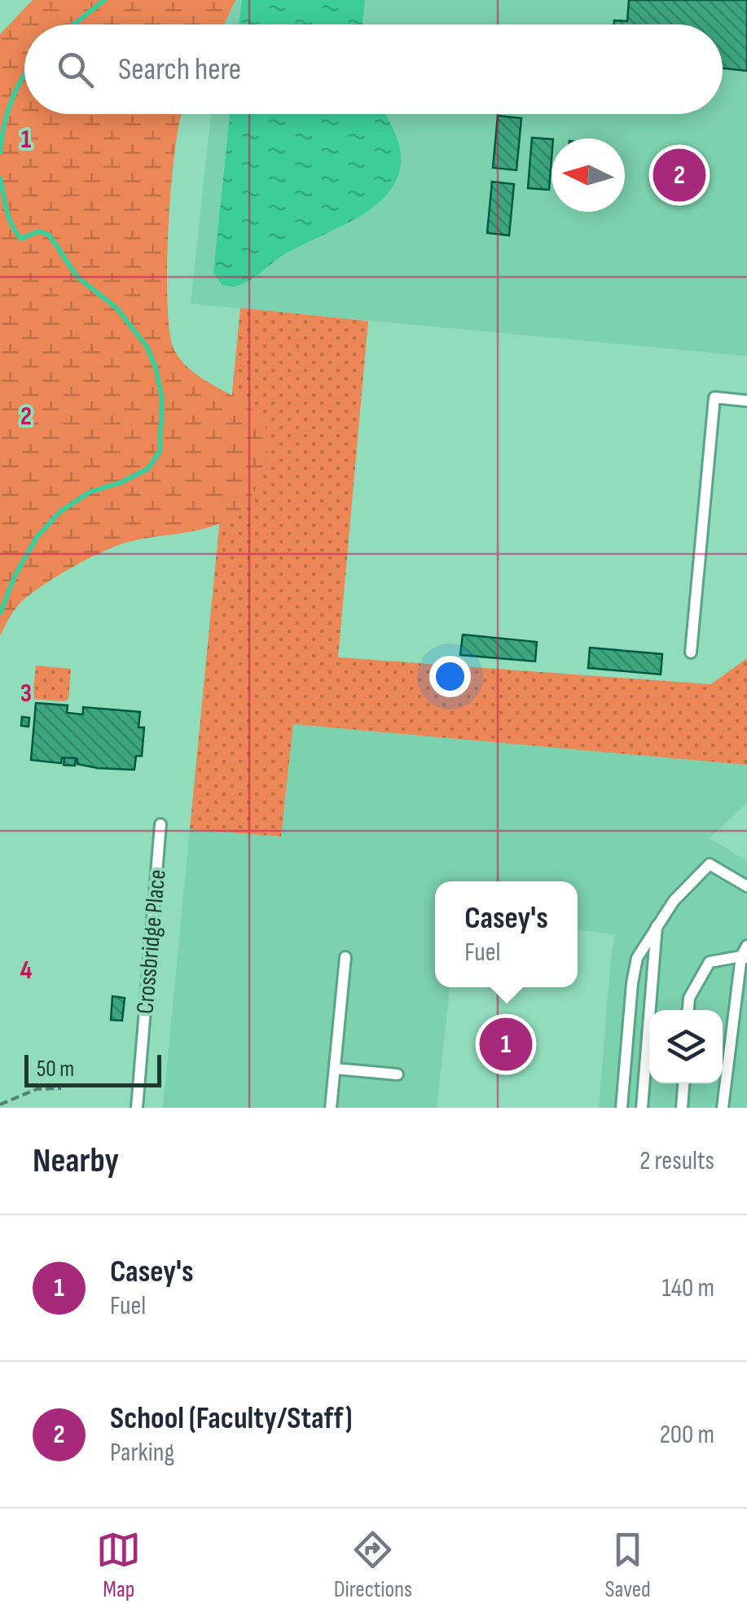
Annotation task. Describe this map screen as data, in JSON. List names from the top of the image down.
{
  "streets": {
    "lane": ["Crossbridge Place"]
  },
  "scale_bar": "50 m",
  "north": "left",
  "page": {
    "search": "Search here",
    "pins": ["2", "1"],
    "popup": ["Casey's", "Fuel"],
    "scale": "50 m",
    "heading": ["Nearby", "2 results"],
    "list": [
      {
        "mark": "1",
        "name": "Casey's",
        "note": "Fuel",
        "value": "140 m"
      },
      {
        "mark": "2",
        "name": "School (Faculty/Staff)",
        "note": "Parking",
        "value": "200 m"
      }
    ],
    "nav": ["Map", "Directions", "Saved"]
  },
  "grid": {
    "rows": [
      "1",
      "2",
      "3",
      "4"
    ]
  }
}
